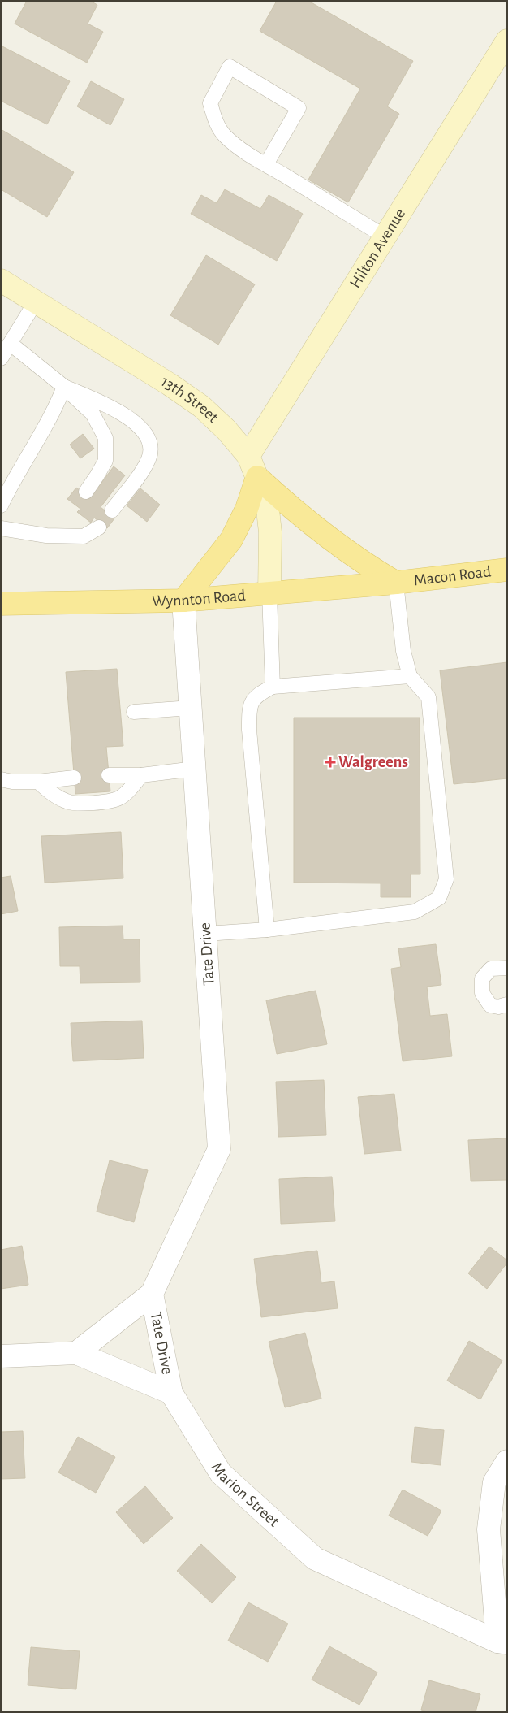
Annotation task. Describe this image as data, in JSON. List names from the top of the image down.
{
  "streets": {
    "main road": ["Macon Road", "Wynnton Road"],
    "street": [
      "Hilton Avenue",
      "13th Street",
      "Tate Drive",
      "Marion Street"
    ]
  },
  "crossings": [
    ["Hilton Avenue", "13th Street"],
    ["13th Street", "Wynnton Road"],
    ["Macon Road", "Wynnton Road"],
    ["Wynnton Road", "Tate Drive"],
    ["Tate Drive", "Marion Street"]
  ],
  "places": {
    "health": ["Walgreens"]
  }
}
